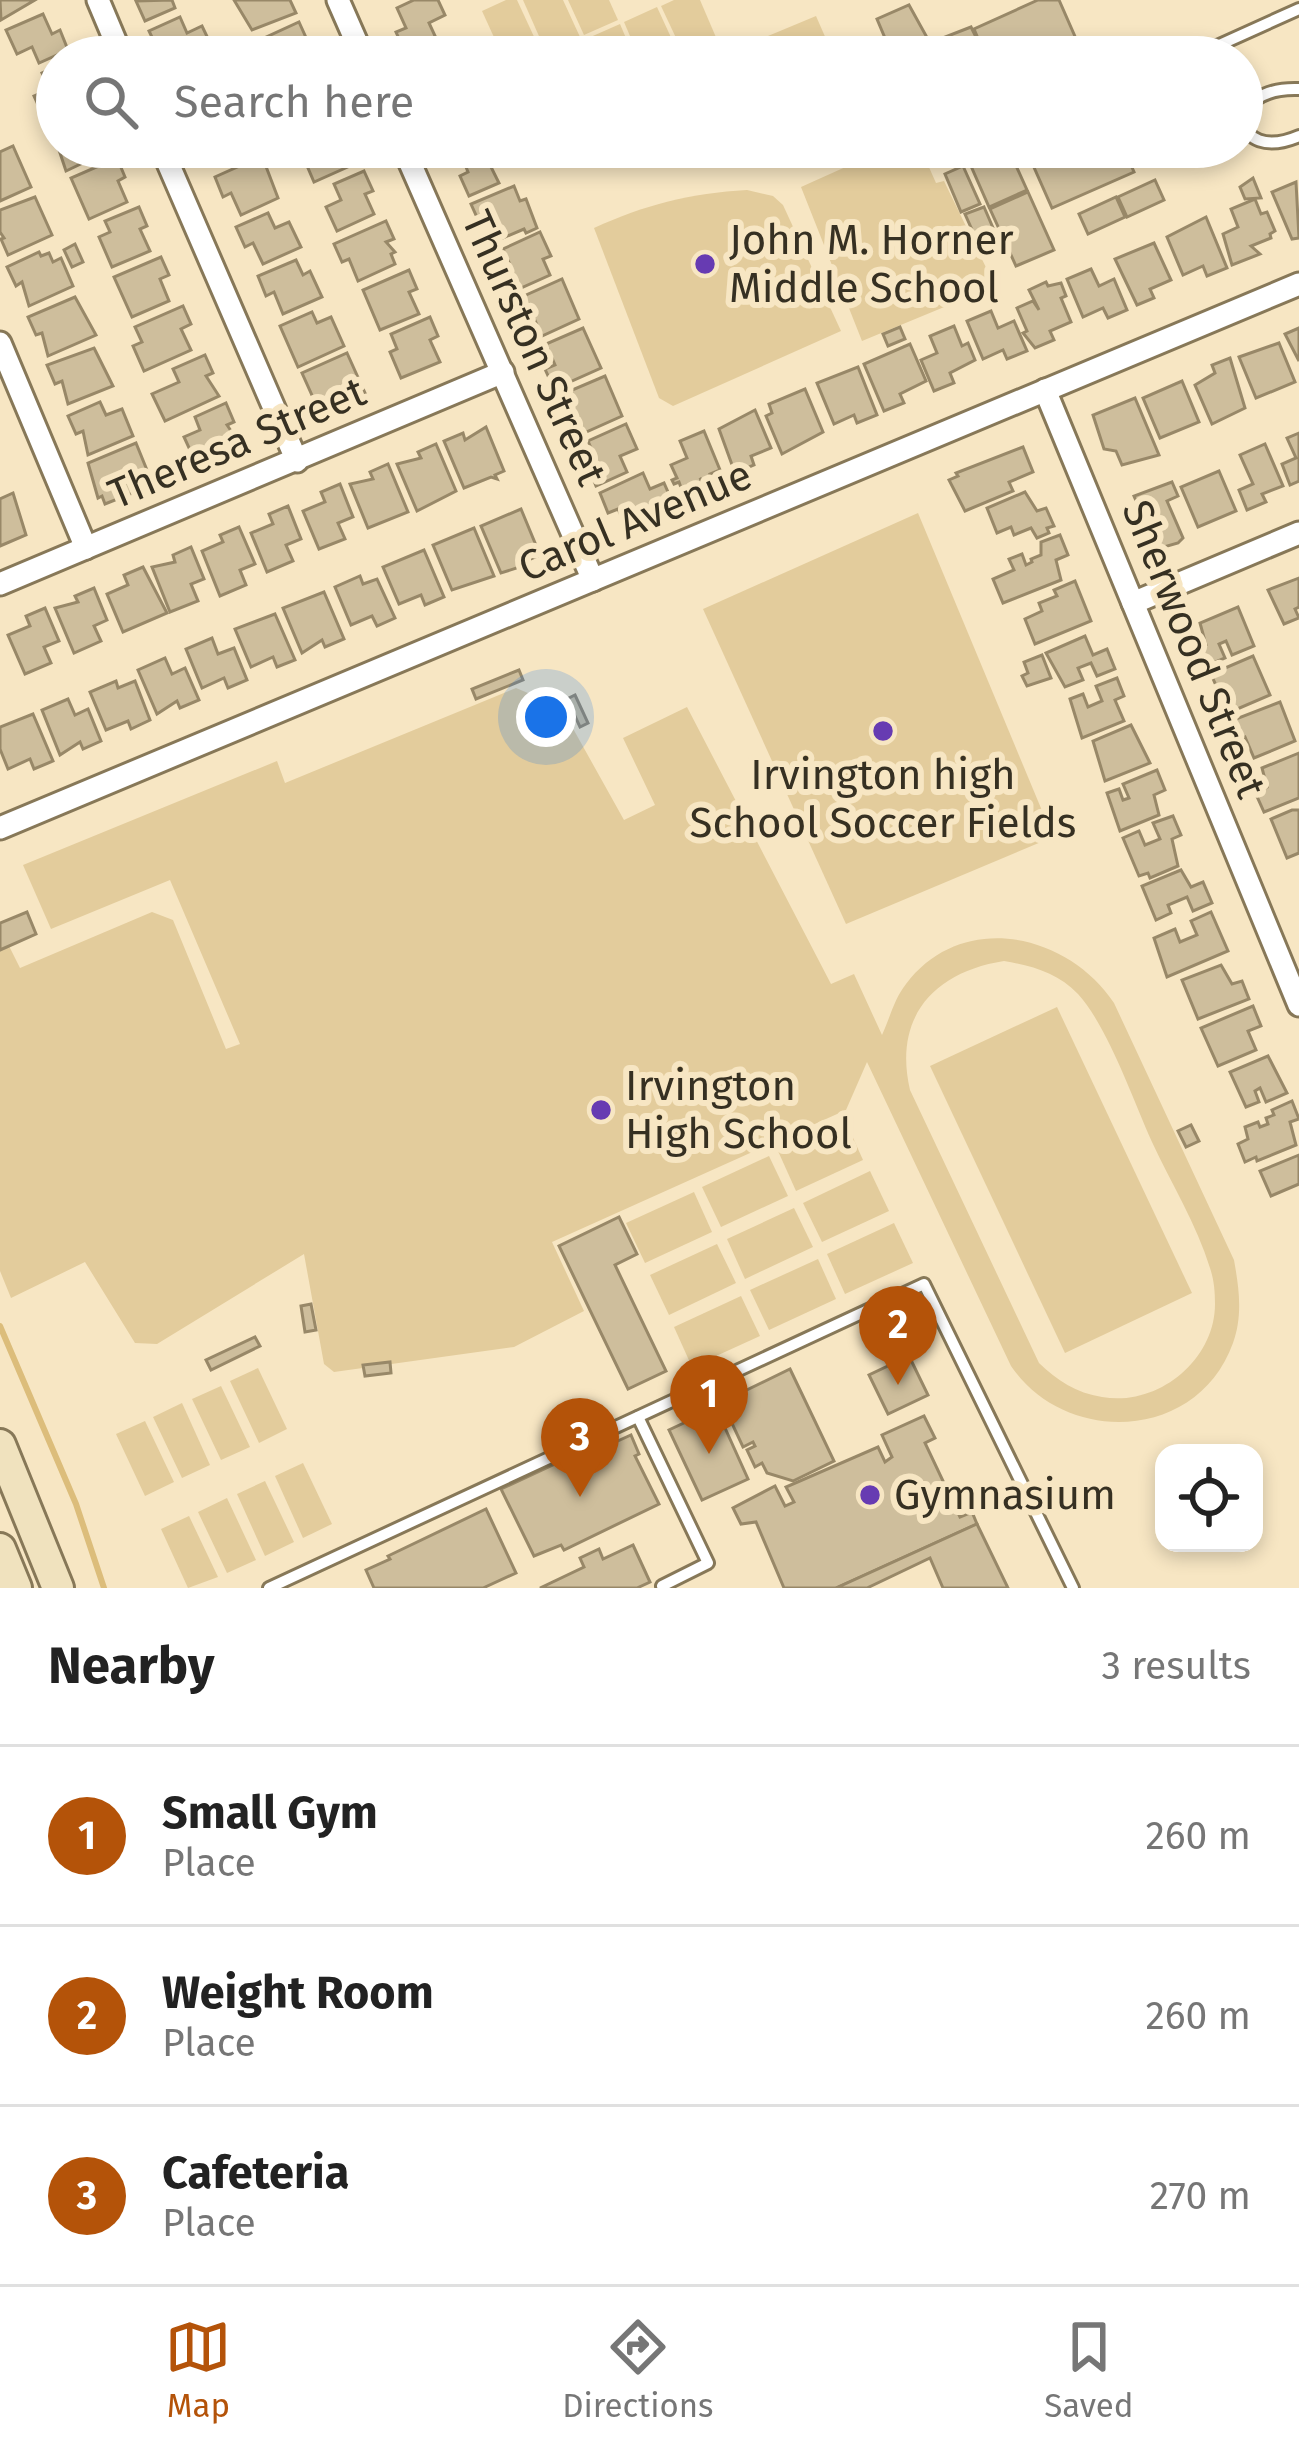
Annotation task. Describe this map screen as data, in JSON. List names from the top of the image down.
{
  "streets": {
    "street": [
      "Thurston Street",
      "Theresa Street",
      "Carol Avenue",
      "Sherwood Street"
    ]
  },
  "crossings": [
    ["Thurston Street", "Theresa Street"],
    ["Thurston Street", "Carol Avenue"],
    ["Carol Avenue", "Sherwood Street"]
  ],
  "places": [
    "John M. Horner Middle School",
    "Irvington high School Soccer Fields",
    "Irvington High School",
    "Gymnasium"
  ],
  "page": {
    "search": "Search here",
    "pins": ["2", "1", "3"],
    "heading": ["Nearby", "3 results"],
    "list": [
      {
        "mark": "1",
        "name": "Small Gym",
        "note": "Place",
        "value": "260 m"
      },
      {
        "mark": "2",
        "name": "Weight Room",
        "note": "Place",
        "value": "260 m"
      },
      {
        "mark": "3",
        "name": "Cafeteria",
        "note": "Place",
        "value": "270 m"
      }
    ],
    "nav": ["Map", "Directions", "Saved"]
  }
}
